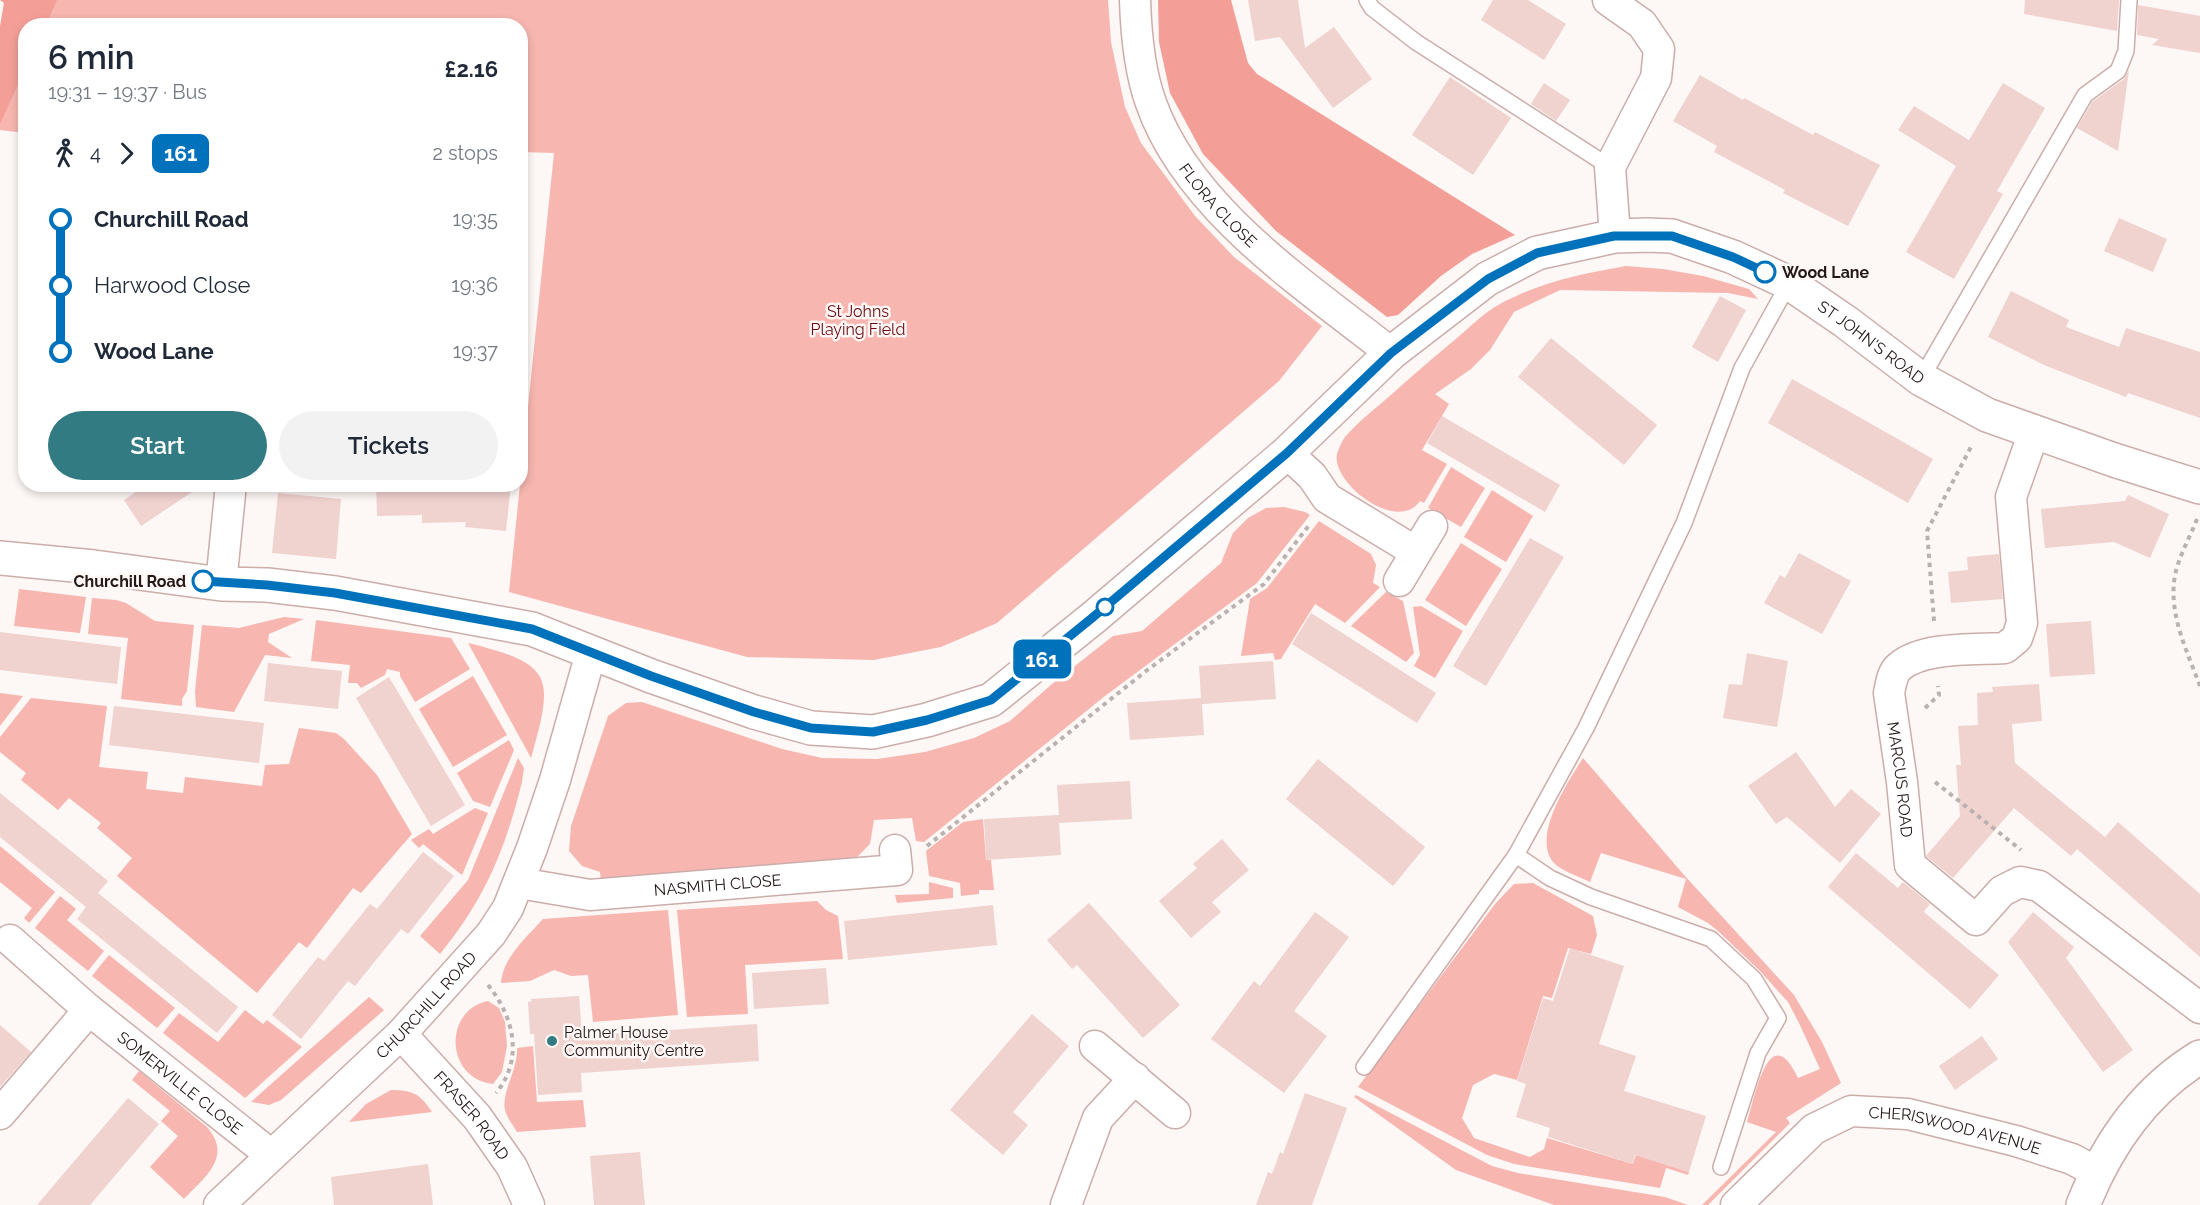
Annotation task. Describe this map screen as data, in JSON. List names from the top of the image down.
{
  "streets": {
    "street": [
      "FLORA CLOSE",
      "ST JOHN'S ROAD",
      "MARCUS ROAD",
      "NASMITH CLOSE",
      "CHURCHILL ROAD",
      "SOMERVILLE CLOSE",
      "FRASER ROAD",
      "CHERISWOOD AVENUE"
    ]
  },
  "crossings": [
    ["FLORA CLOSE", "ST JOHN'S ROAD"],
    ["ST JOHN'S ROAD", "MARCUS ROAD"],
    ["ST JOHN'S ROAD", "CHURCHILL ROAD"],
    ["NASMITH CLOSE", "CHURCHILL ROAD"],
    ["CHURCHILL ROAD", "SOMERVILLE CLOSE"],
    ["CHURCHILL ROAD", "FRASER ROAD"]
  ],
  "parks": ["St Johns Playing Field"],
  "places": ["Wood Lane", "Churchill Road", "Palmer House Community Centre"],
  "lines": ["bus line 161"],
  "page": {
    "on_map": "161",
    "heading": ["6 min", "19:31 – 19:37 · Bus", "£2.16"],
    "legs": ["4", "161", "2 stops"],
    "list": [
      {
        "name": "Churchill Road",
        "value": "19:35"
      },
      {
        "name": "Harwood Close",
        "value": "19:36"
      },
      {
        "name": "Wood Lane",
        "value": "19:37"
      }
    ],
    "buttons": ["Start", "Tickets"]
  }
}
